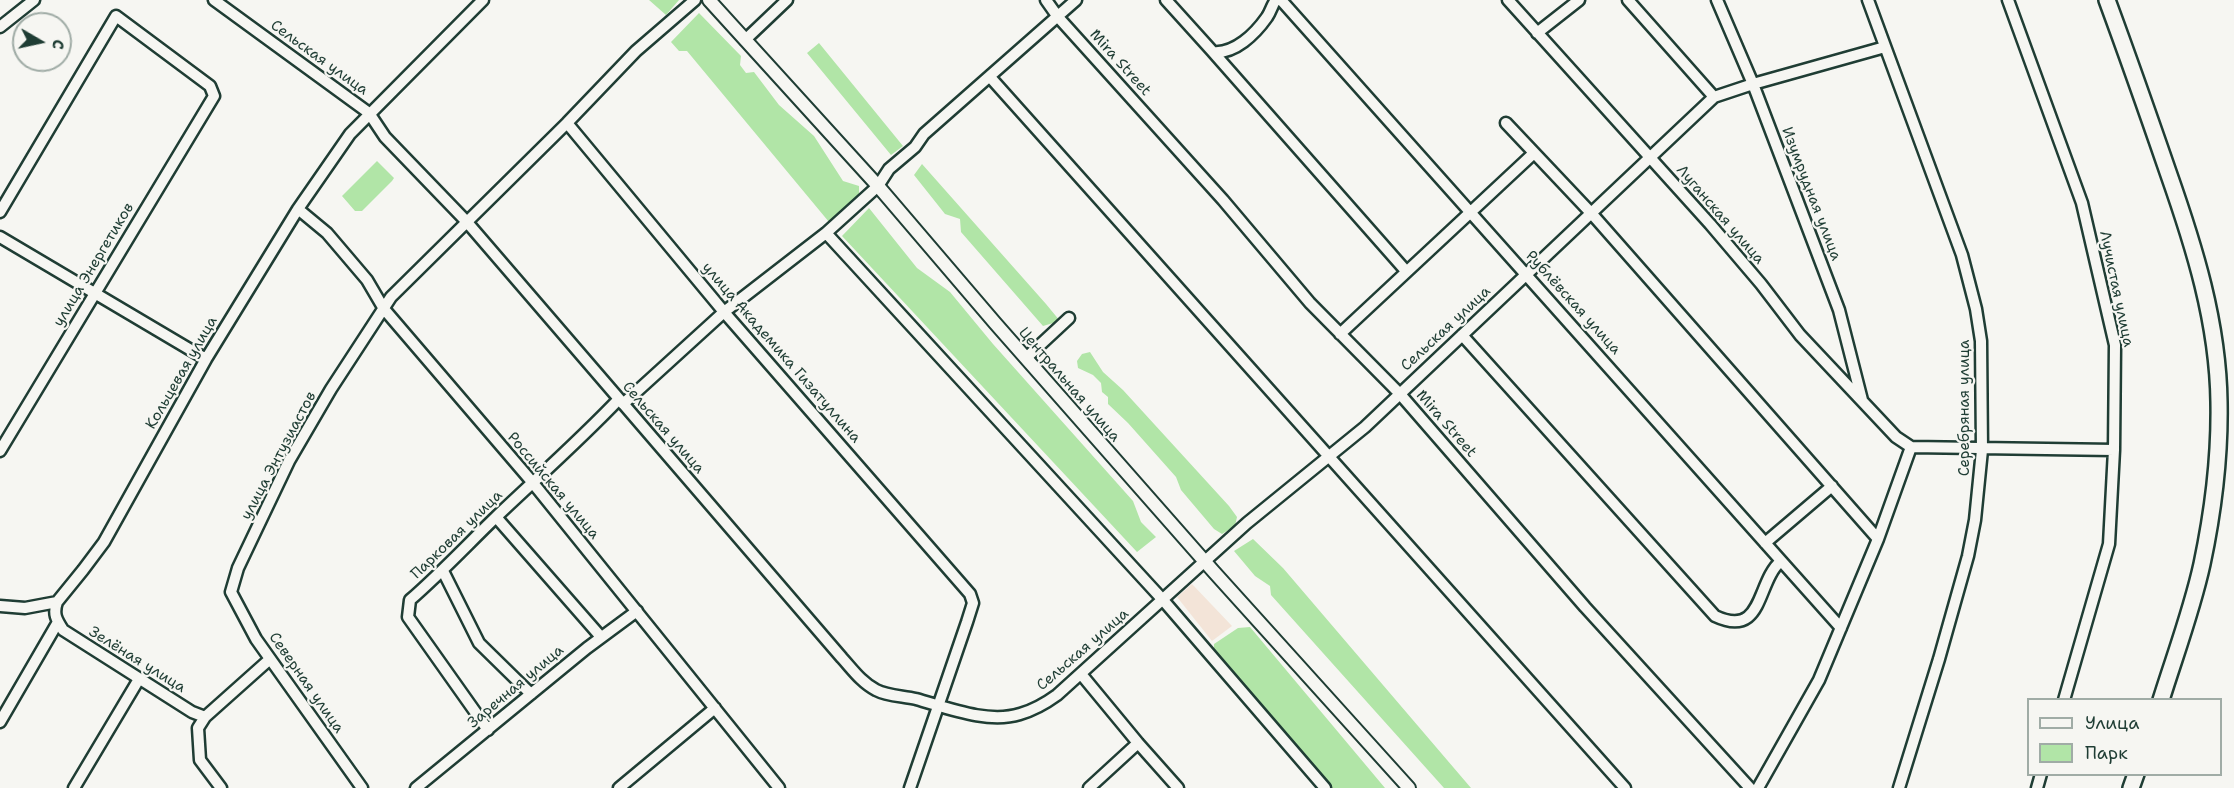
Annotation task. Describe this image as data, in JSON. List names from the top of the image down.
{
  "streets": {
    "street": [
      "Сельская улица",
      "Mira Street",
      "Изумрудная улица",
      "Луганская улица",
      "улица Энергетиков",
      "Лучистая улица",
      "Рублёвская улица",
      "улица Академика Гизатуллина",
      "Кольцевая улица",
      "Центральная улица",
      "Серебряная улица",
      "улица Энтузиастов",
      "Российская улица",
      "Парковая улица",
      "Зелёная улица",
      "Северная улица",
      "Заречная улица"
    ]
  },
  "crossings": [
    ["Сельская улица", "Mira Street"],
    ["Сельская улица", "Изумрудная улица"],
    ["Сельская улица", "Луганская улица"],
    ["Сельская улица", "Рублёвская улица"],
    ["Сельская улица", "улица Академика Гизатуллина"],
    ["Сельская улица", "Кольцевая улица"],
    ["Сельская улица", "Центральная улица"],
    ["Сельская улица", "Серебряная улица"],
    ["Сельская улица", "улица Энтузиастов"],
    ["Сельская улица", "Парковая улица"],
    ["Mira Street", "Парковая улица"],
    ["Изумрудная улица", "Луганская улица"],
    ["улица Академика Гизатуллина", "улица Энтузиастов"],
    ["улица Академика Гизатуллина", "Парковая улица"],
    ["Кольцевая улица", "Российская улица"],
    ["Центральная улица", "Парковая улица"],
    ["улица Энтузиастов", "Российская улица"],
    ["улица Энтузиастов", "Северная улица"],
    ["Российская улица", "Парковая улица"],
    ["Российская улица", "Заречная улица"],
    ["Парковая улица", "Заречная улица"]
  ],
  "legend": ["Улица", "Парк"],
  "north": "right"
}
